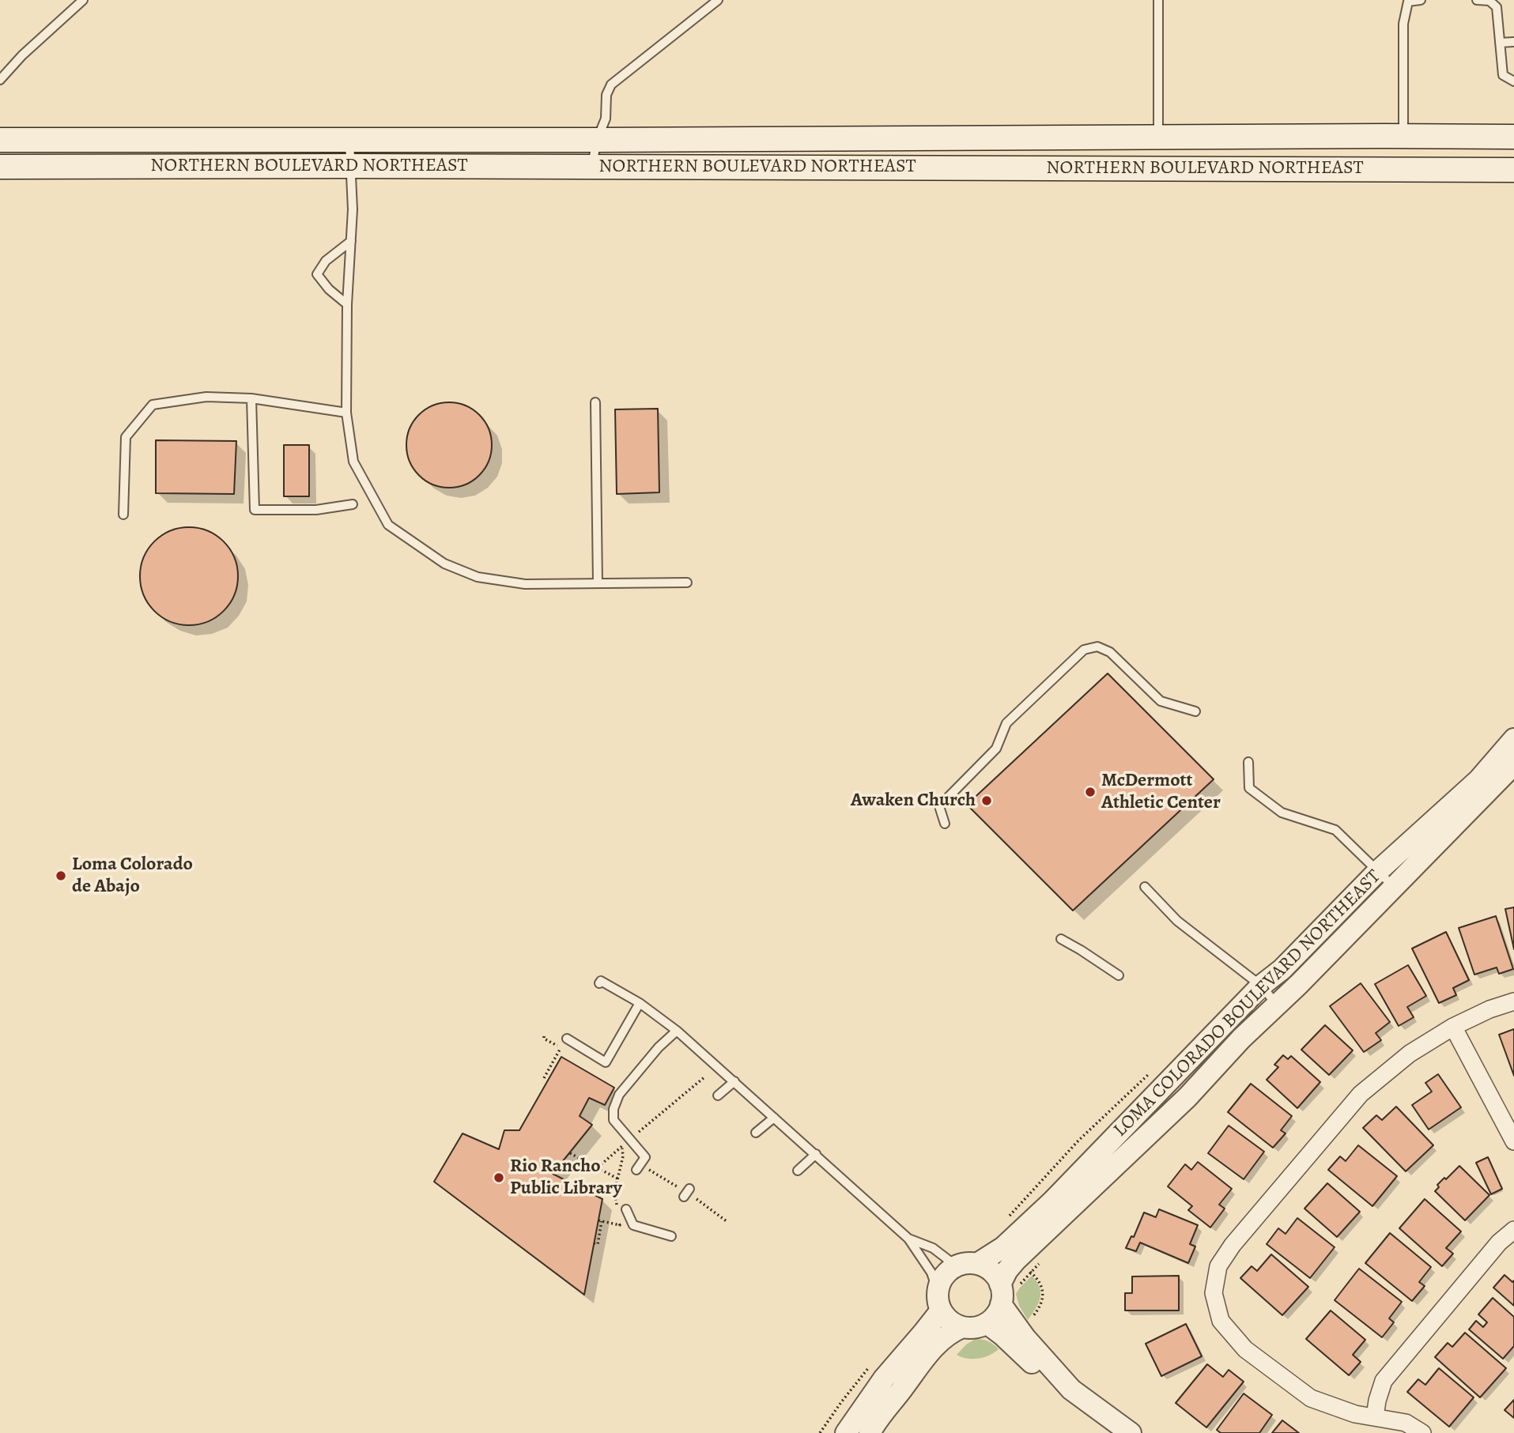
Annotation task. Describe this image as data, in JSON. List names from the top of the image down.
{
  "streets": {
    "main road": ["NORTHERN BOULEVARD NORTHEAST"],
    "street": ["LOMA COLORADO BOULEVARD NORTHEAST"]
  },
  "places": [
    "McDermott Athletic Center",
    "Awaken Church",
    "Loma Colorado de Abajo",
    "Rio Rancho Public Library"
  ]
}
